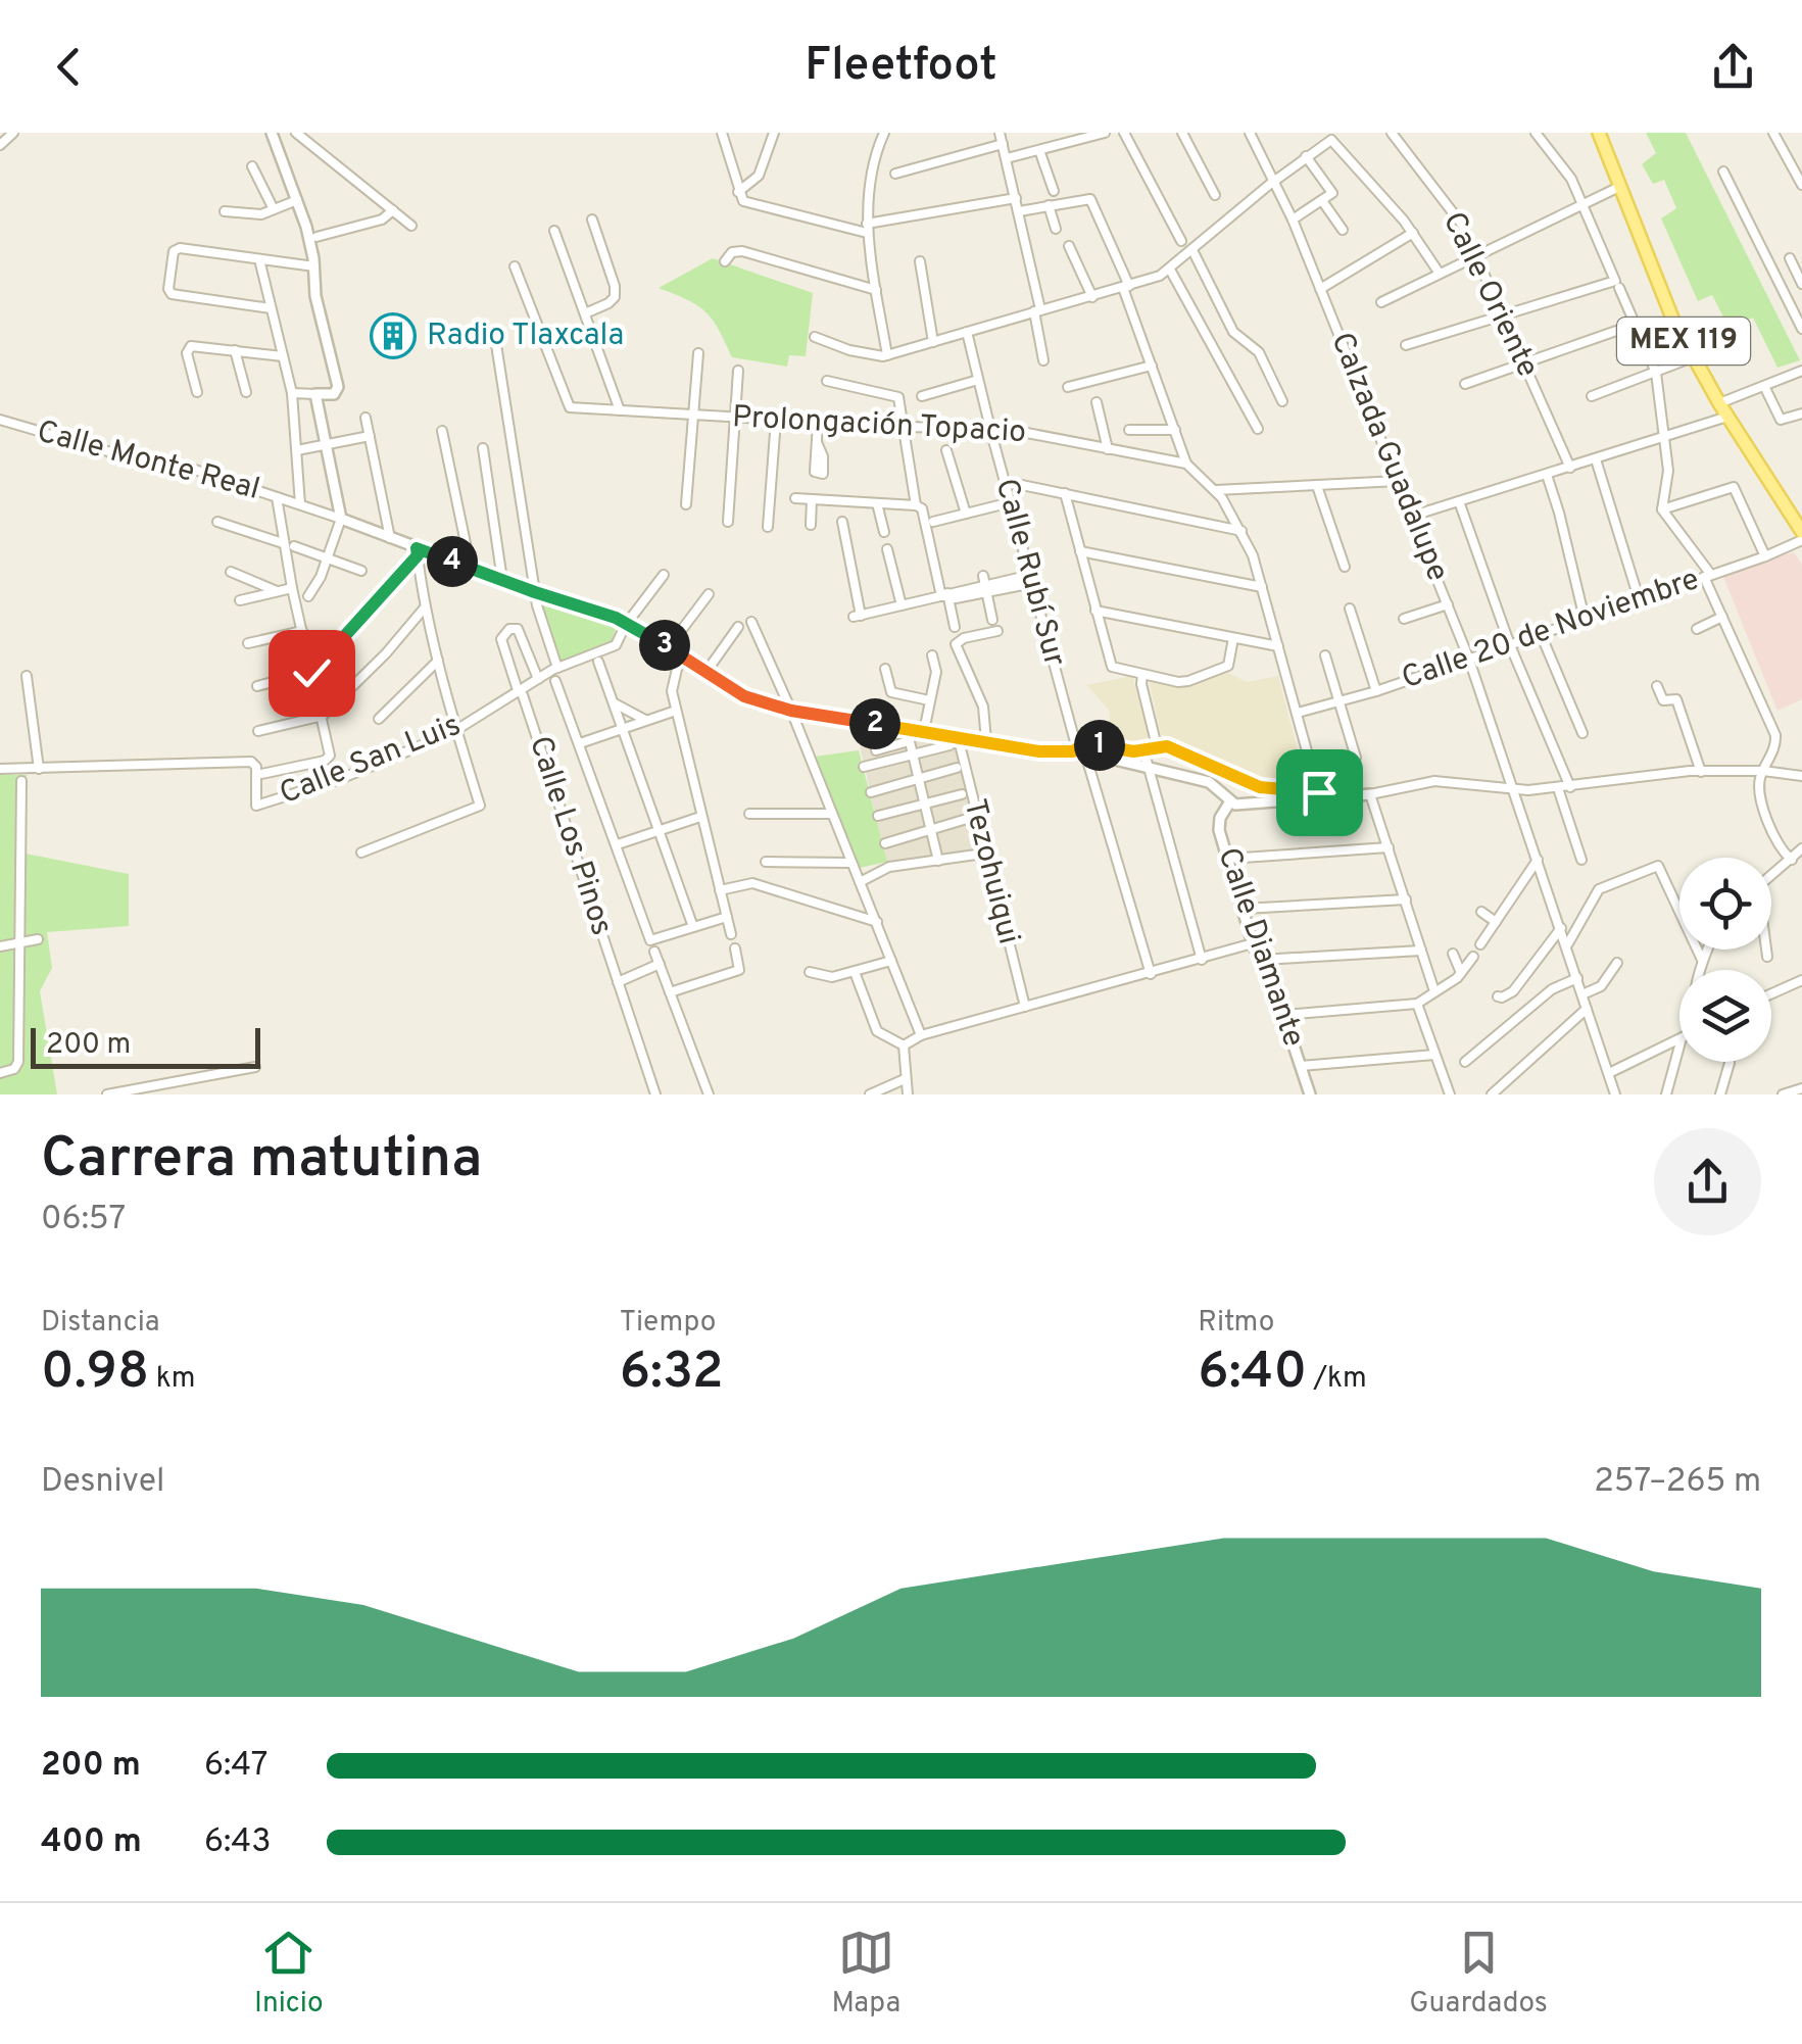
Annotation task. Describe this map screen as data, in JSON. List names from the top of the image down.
{
  "streets": {
    "main road": ["MEX 119"],
    "street": [
      "Calle Oriente",
      "Prolongación Topacio",
      "Calzada Guadalupe",
      "Calle Monte Real",
      "Calle Rubí Sur",
      "Calle 20 de Noviembre",
      "Calle San Luis",
      "Calle Los Pinos",
      "Tezohuiqui",
      "Calle Diamante"
    ]
  },
  "crossings": [
    ["Prolongación Topacio", "Calle Rubí Sur"],
    ["Calzada Guadalupe", "Calle 20 de Noviembre"],
    ["Calle San Luis", "Calle Los Pinos"]
  ],
  "places": {
    "building": ["Radio Tlaxcala"]
  },
  "scale_bar": "200 m",
  "page": {
    "header": "Fleetfoot",
    "pins": [
      "4",
      "3",
      "2",
      "1"
    ],
    "scale": "200 m",
    "heading": ["Carrera matutina", "06:57"],
    "stats": [
      ["Distancia", "0.98 km"],
      ["Tiempo", "6:32"],
      ["Ritmo", "6:40 /km"]
    ],
    "chart": ["Desnivel", "257–265 m"],
    "list": [
      {
        "name": "200 m",
        "note": "6:47"
      },
      {
        "name": "400 m",
        "note": "6:43"
      }
    ],
    "tabs": ["Inicio", "Mapa", "Guardados"]
  }
}
